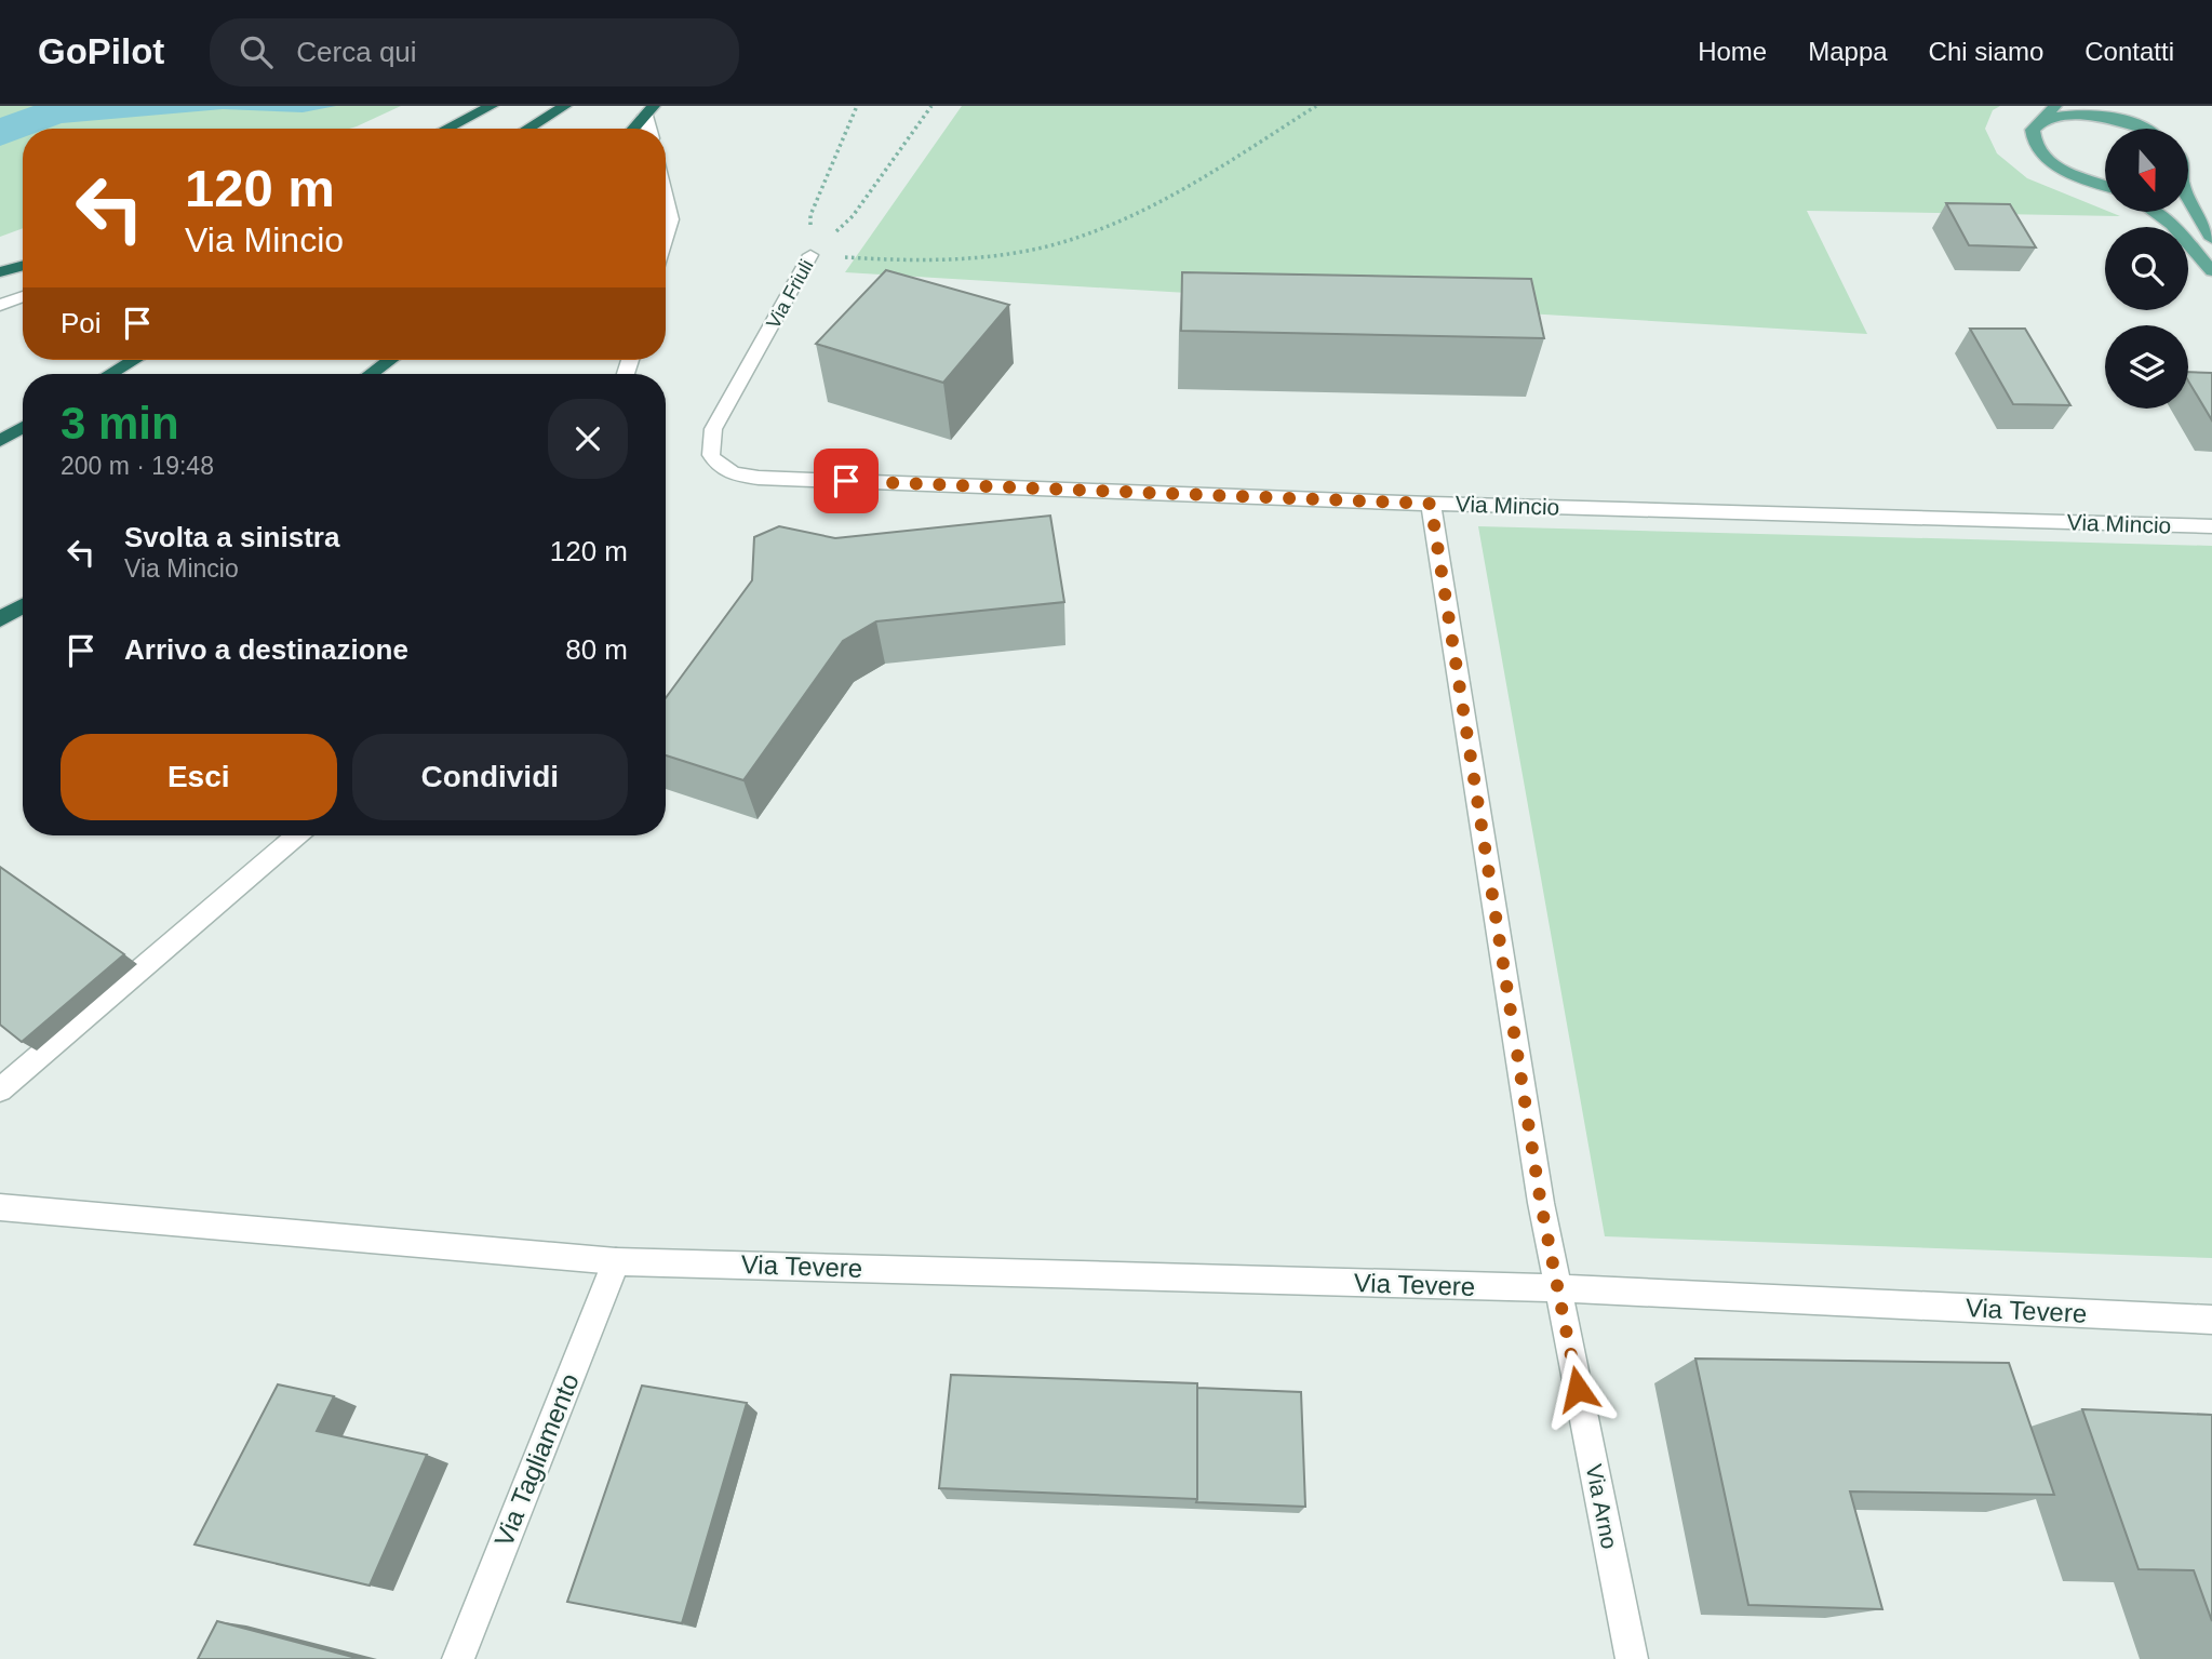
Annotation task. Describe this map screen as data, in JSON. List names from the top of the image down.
{
  "streets": {
    "street": [
      "Via Friuli",
      "Via Mincio",
      "Via Tevere",
      "Via Tagliamento",
      "Via Arno"
    ]
  },
  "crossings": [
    ["Via Friuli", "Via Mincio"],
    ["Via Mincio", "Via Arno"],
    ["Via Tevere", "Via Tagliamento"],
    ["Via Tevere", "Via Arno"]
  ],
  "north": "bottom",
  "page": {
    "header": "GoPilot",
    "search": "Cerca qui",
    "nav": [
      "Home",
      "Mappa",
      "Chi siamo",
      "Contatti"
    ],
    "turn": ["120 m", "Via Mincio"],
    "then": "Poi",
    "heading": ["3 min", "200 m · 19:48"],
    "list": [
      {
        "name": "Svolta a sinistra",
        "note": "Via Mincio",
        "value": "120 m"
      },
      {
        "name": "Arrivo a destinazione",
        "value": "80 m"
      }
    ],
    "buttons": ["Esci", "Condividi"]
  }
}
